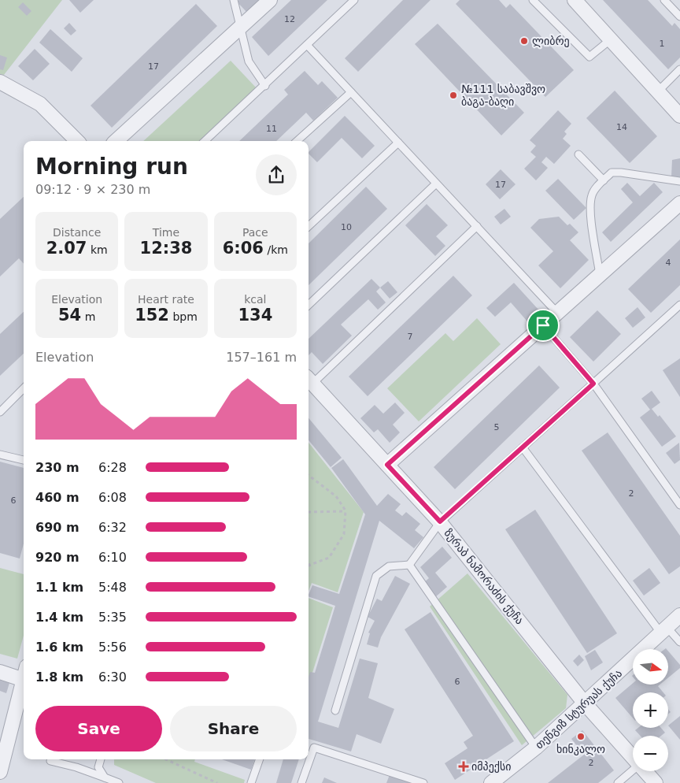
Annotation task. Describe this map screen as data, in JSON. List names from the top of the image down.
{
  "streets": {
    "street": ["ზურაბ ნამორაძის ქუჩა", "თენგიზ სტურუას ქუჩა"]
  },
  "crossings": [
    ["ზურაბ ნამორაძის ქუჩა", "თენგიზ სტურუას ქუჩა"]
  ],
  "places": {
    "other": ["ლიბრე", "№111 საბავშვო ბაგა-ბაღი", "ხინკალო"],
    "health": ["იმპექსი"]
  },
  "house_numbers": [
    "12",
    "1",
    "17",
    "14",
    "11",
    "17",
    "10",
    "4",
    "7",
    "5",
    "2",
    "6",
    "6",
    "2"
  ],
  "north": "right",
  "page": {
    "heading": ["Morning run", "09:12 · 9 × 230 m"],
    "stats": [
      ["Distance", "2.07 km"],
      ["Time", "12:38"],
      ["Pace", "6:06 /km"],
      ["Elevation", "54 m"],
      ["Heart rate", "152 bpm"],
      ["kcal", "134"]
    ],
    "chart": ["Elevation", "157–161 m"],
    "list": [
      {
        "name": "230 m",
        "note": "6:28"
      },
      {
        "name": "460 m",
        "note": "6:08"
      },
      {
        "name": "690 m",
        "note": "6:32"
      },
      {
        "name": "920 m",
        "note": "6:10"
      },
      {
        "name": "1.1 km",
        "note": "5:48"
      },
      {
        "name": "1.4 km",
        "note": "5:35"
      },
      {
        "name": "1.6 km",
        "note": "5:56"
      },
      {
        "name": "1.8 km",
        "note": "6:30"
      }
    ],
    "map_buttons": ["+", "−"],
    "buttons": ["Save", "Share"]
  }
}
